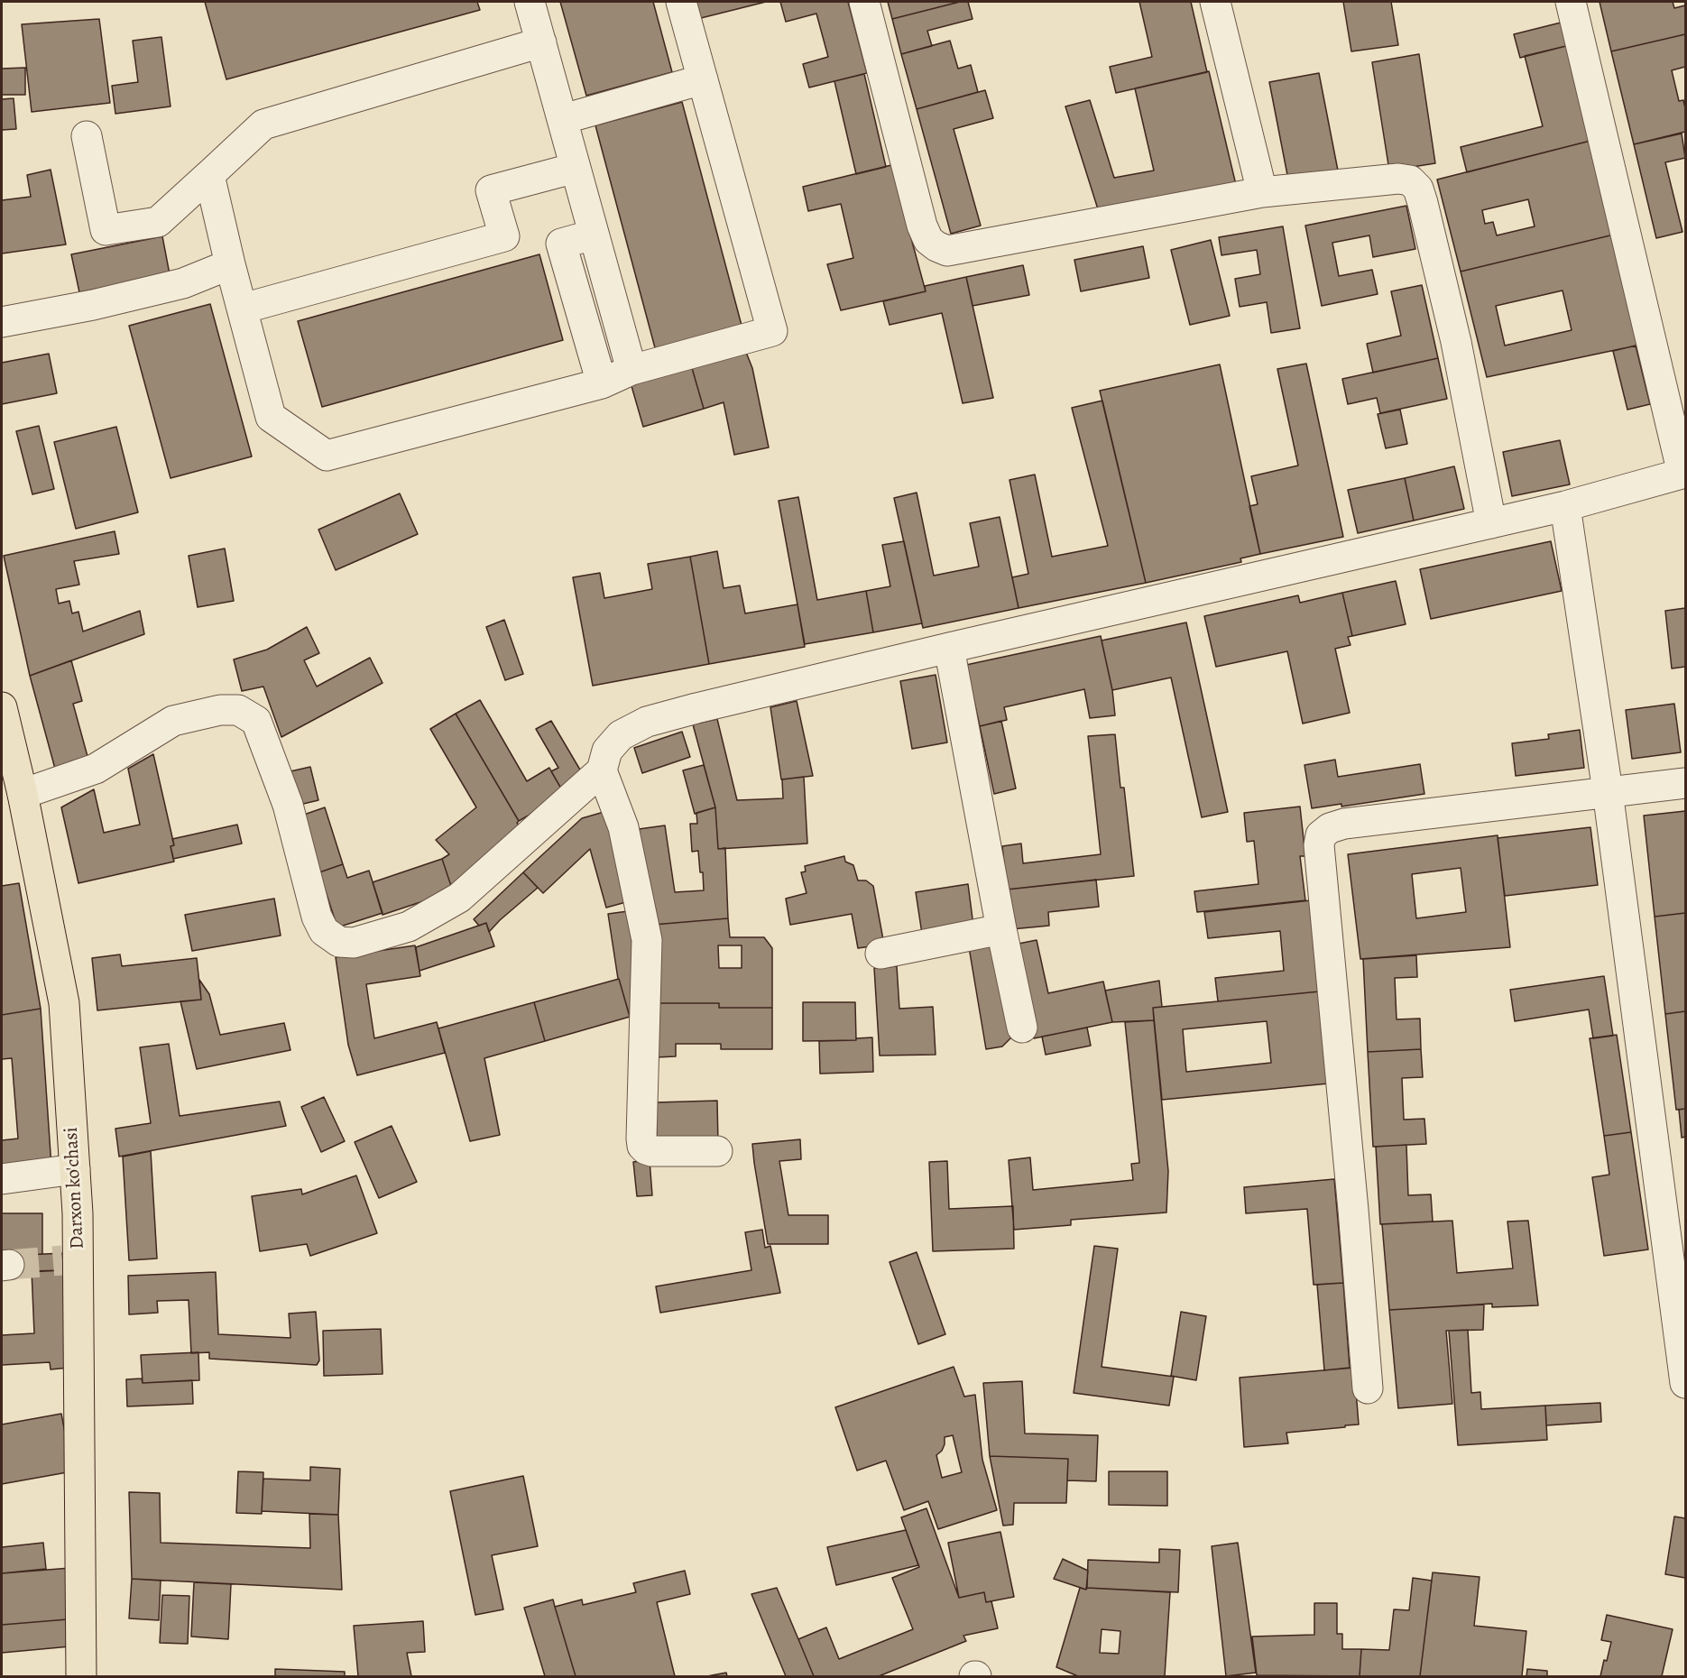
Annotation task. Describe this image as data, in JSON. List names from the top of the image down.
{
  "streets": {
    "main road": ["Darxon ko'chasi"]
  }
}
